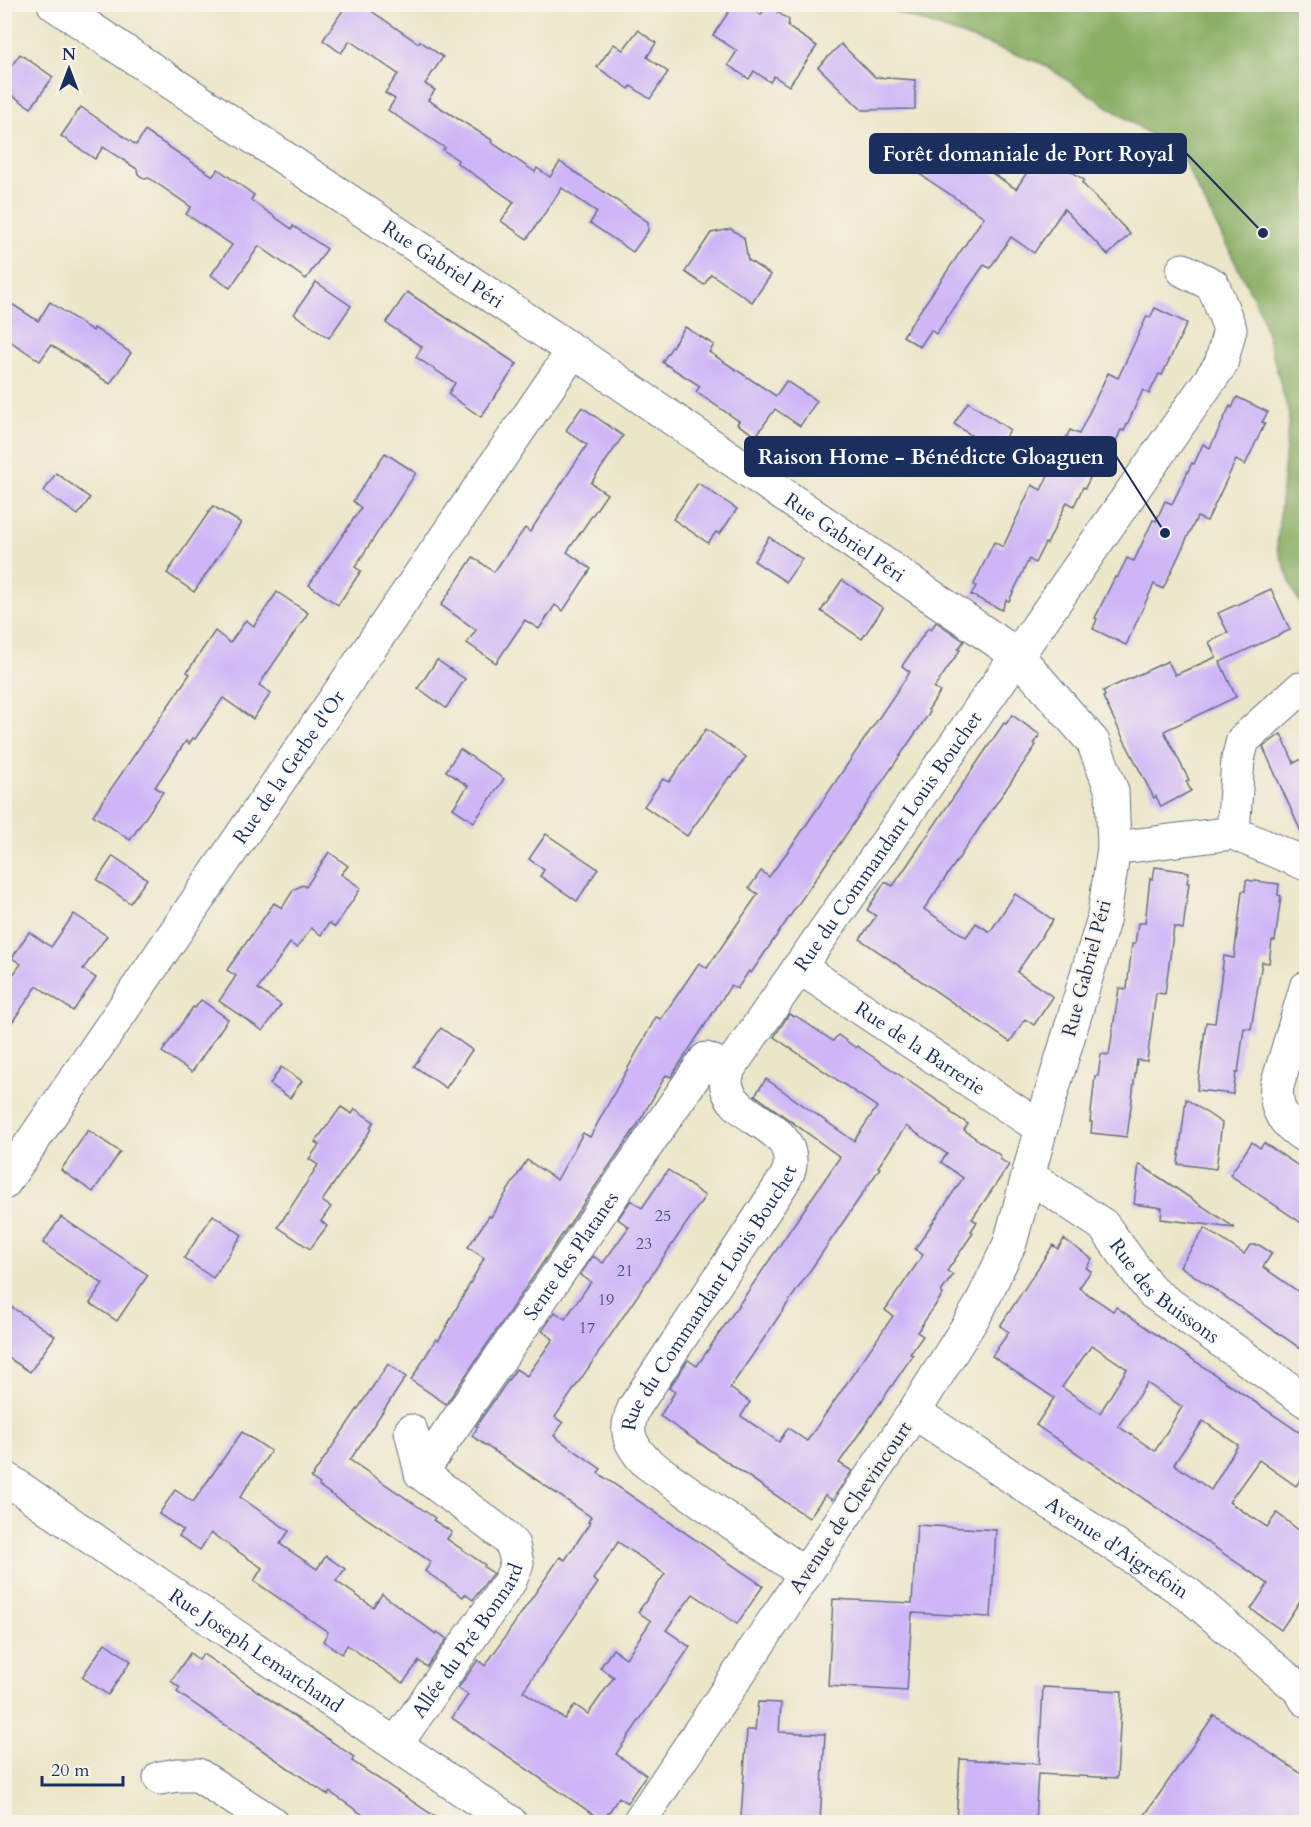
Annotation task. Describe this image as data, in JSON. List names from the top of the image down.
{
  "streets": {
    "street": [
      "Rue Gabriel Péri",
      "Rue de la Gerbe d'Or",
      "Rue du Commandant Louis Bouchet",
      "Rue de la Barrerie",
      "Sente des Platanes",
      "Rue des Buissons",
      "Avenue de Chevincourt",
      "Avenue d'Aigrefoin",
      "Allée du Pré Bonnard",
      "Rue Joseph Lemarchand"
    ]
  },
  "crossings": [
    ["Rue Gabriel Péri", "Rue de la Gerbe d'Or"],
    ["Rue Gabriel Péri", "Rue du Commandant Louis Bouchet"],
    ["Rue Gabriel Péri", "Rue de la Barrerie"],
    ["Rue Gabriel Péri", "Rue des Buissons"],
    ["Rue Gabriel Péri", "Avenue de Chevincourt"],
    ["Rue du Commandant Louis Bouchet", "Rue de la Barrerie"],
    ["Rue du Commandant Louis Bouchet", "Sente des Platanes"],
    ["Rue du Commandant Louis Bouchet", "Avenue de Chevincourt"],
    ["Sente des Platanes", "Allée du Pré Bonnard"],
    ["Rue des Buissons", "Avenue de Chevincourt"],
    ["Avenue de Chevincourt", "Avenue d'Aigrefoin"],
    ["Allée du Pré Bonnard", "Rue Joseph Lemarchand"]
  ],
  "places": ["Forêt domaniale de Port Royal", "Raison Home - Bénédicte Gloaguen"],
  "house_numbers": [
    "25",
    "23",
    "21",
    "19",
    "17"
  ],
  "scale_bar": "20 m",
  "north": "top"
}
